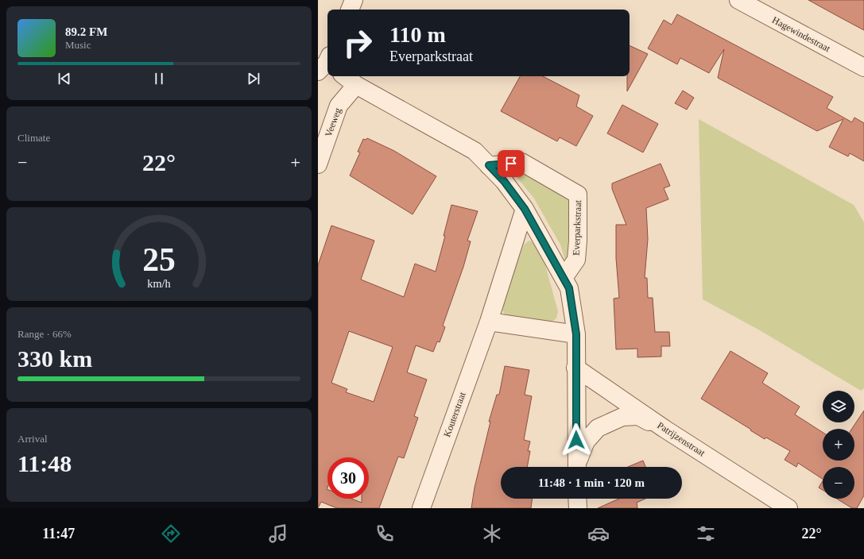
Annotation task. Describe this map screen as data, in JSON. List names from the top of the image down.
{
  "streets": {
    "street": [
      "Hagewindestraat",
      "Veeweg",
      "Everparkstraat",
      "Kouterstraat",
      "Patrijzenstraat"
    ]
  },
  "page": {
    "turn": ["110 m", "Everparkstraat"],
    "song": ["89.2 FM", "Music"],
    "tile": [
      "Climate",
      ["Range · 66%", "330 km"],
      ["Arrival", "11:48"]
    ],
    "heat": ["−", "22°", "+"],
    "map_buttons": ["+", "−"],
    "limit": "30",
    "trip": "11:48 · 1 min · 120 m",
    "tabs": ["11:47", "22°"],
    "gauge": ["25", "km/h"]
  }
}
